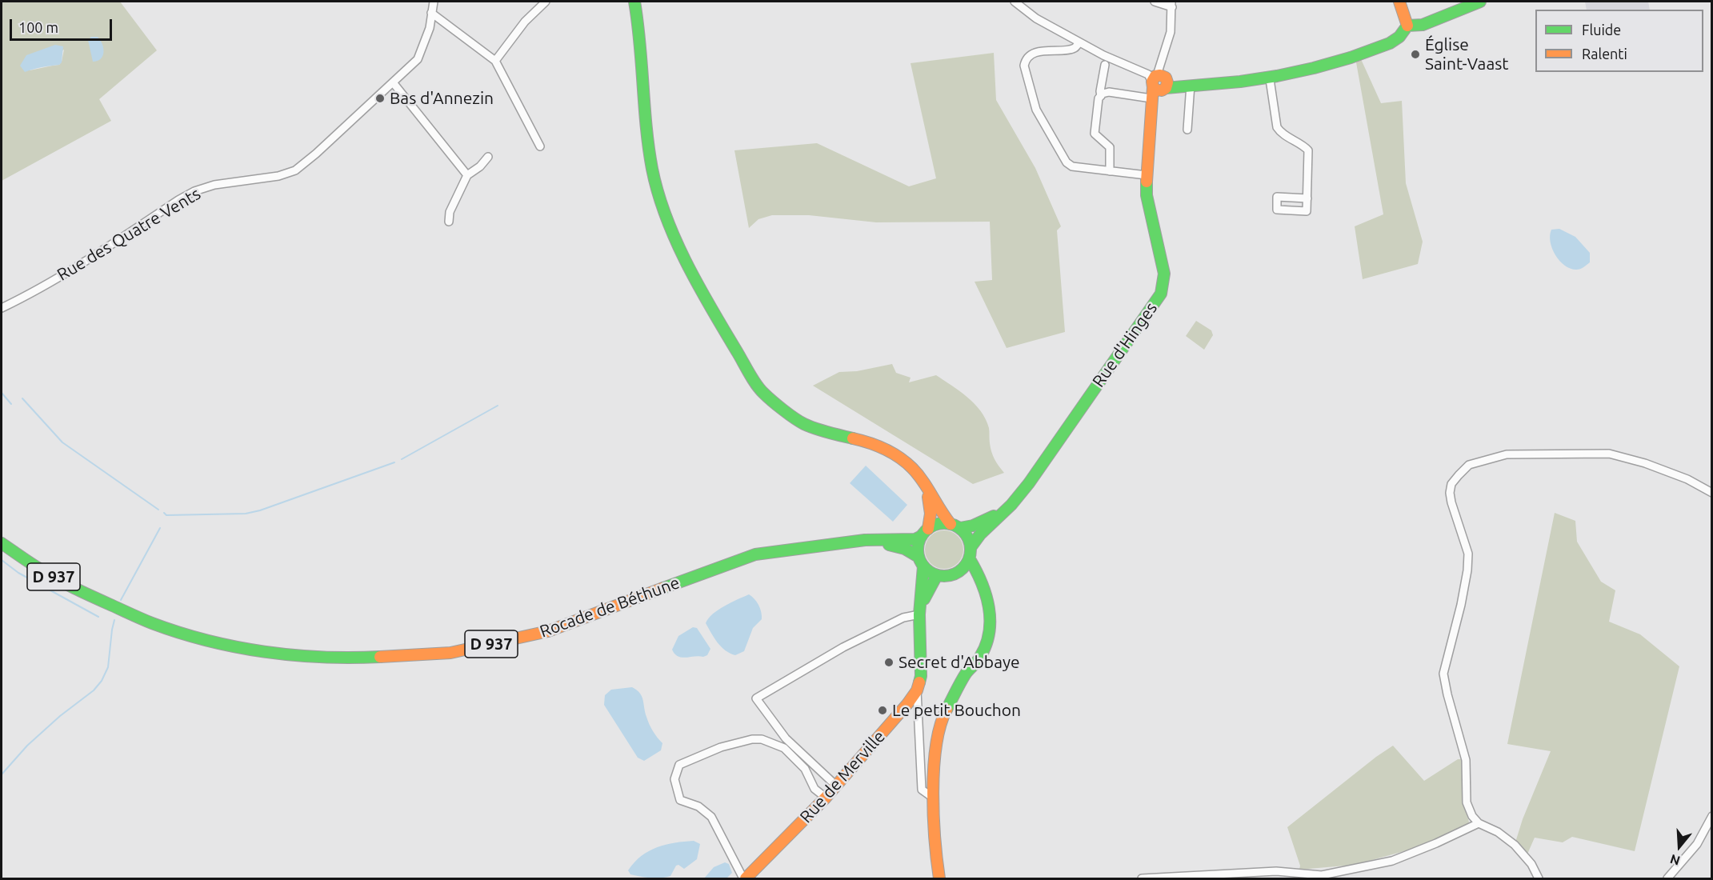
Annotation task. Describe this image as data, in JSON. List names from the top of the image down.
{
  "streets": {
    "main road": [
      "Rue d'Hinges",
      "D 937",
      "Rocade de Béthune",
      "Rue de Merville"
    ],
    "street": ["Rue des Quatre Vents"]
  },
  "crossings": [
    ["Rue d'Hinges", "Rocade de Béthune"],
    ["Rue d'Hinges", "Rue de Merville"],
    ["Rocade de Béthune", "Rue de Merville"]
  ],
  "places": [
    "Église Saint-Vaast",
    "Bas d'Annezin",
    "Secret d'Abbaye",
    "Le petit Bouchon"
  ],
  "legend": ["Fluide", "Ralenti"],
  "scale_bar": "100 m",
  "north": "bottom"
}
